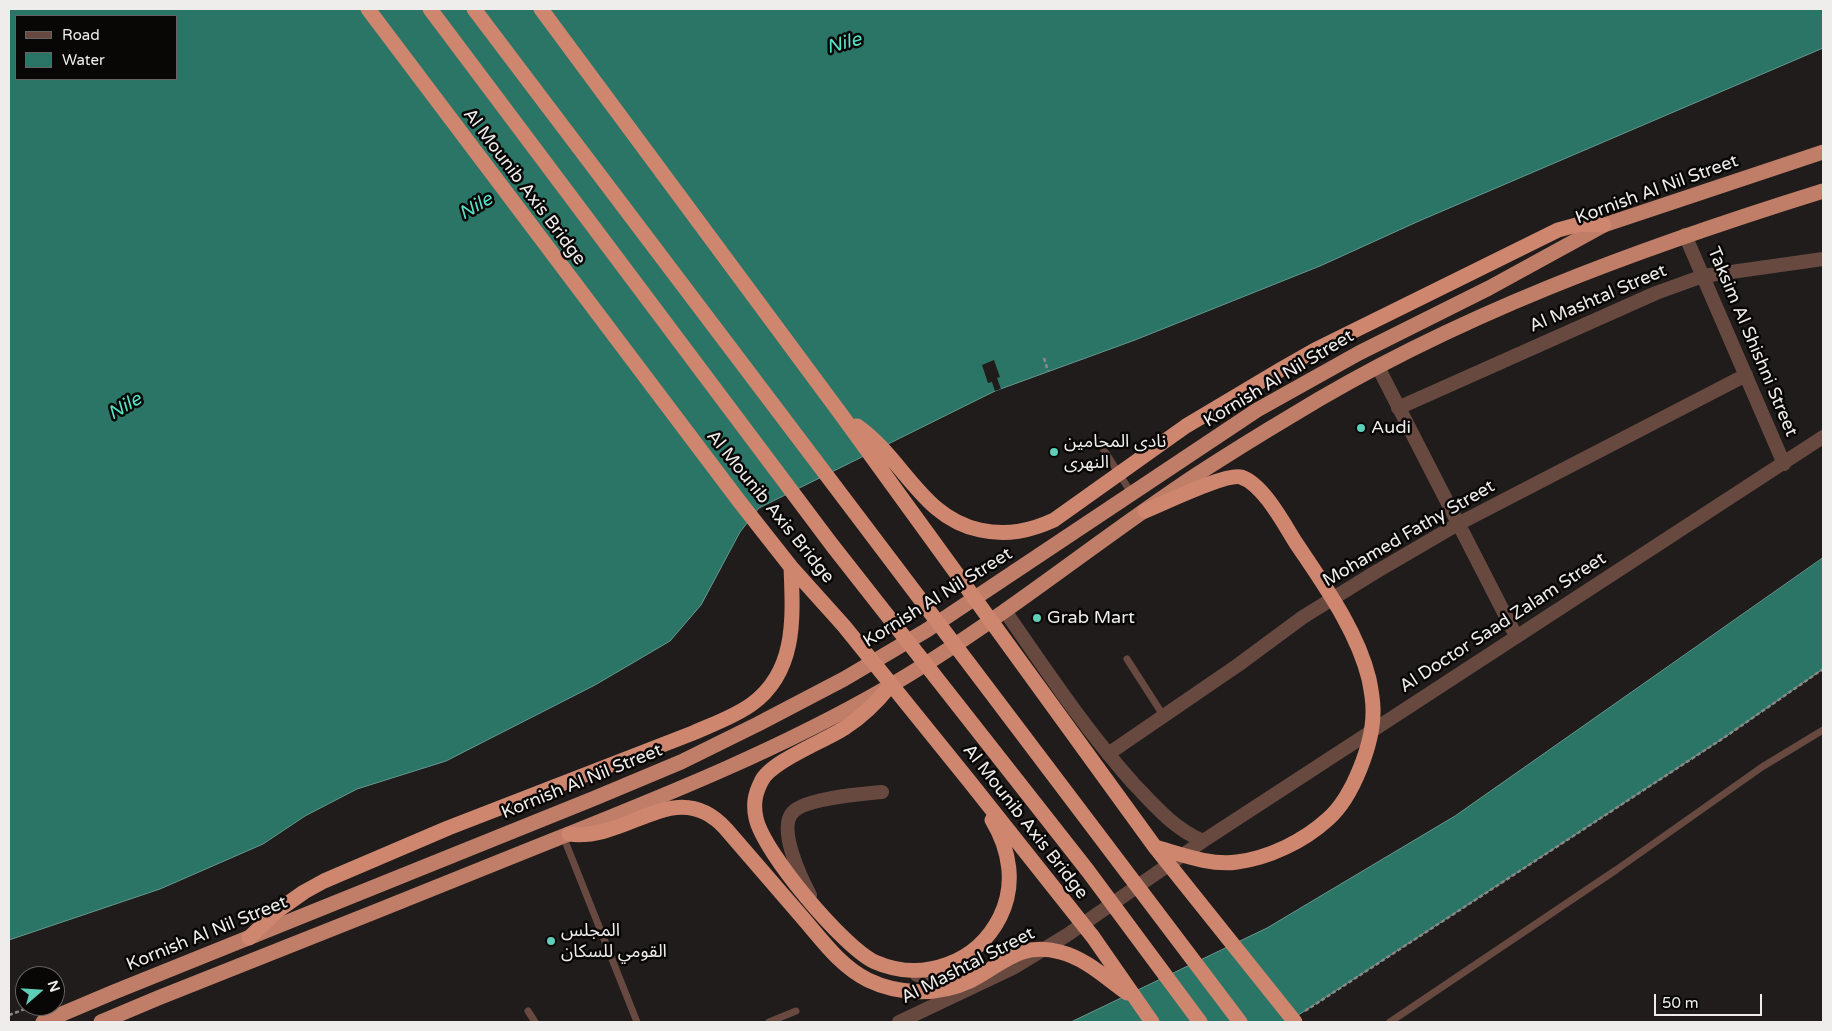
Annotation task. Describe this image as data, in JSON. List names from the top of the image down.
{
  "streets": {
    "highway": ["Al Mounib Axis Bridge", "Kornish Al Nil Street"],
    "street": [
      "Al Mashtal Street",
      "Taksim Al Shishni Street",
      "Mohamed Fathy Street",
      "Al Doctor Saad Zalam Street"
    ]
  },
  "crossings": [
    ["Al Mashtal Street", "Taksim Al Shishni Street"],
    ["Al Mashtal Street", "Al Doctor Saad Zalam Street"],
    ["Taksim Al Shishni Street", "Mohamed Fathy Street"],
    ["Taksim Al Shishni Street", "Al Doctor Saad Zalam Street"]
  ],
  "water": ["Nile"],
  "places": [
    "Audi",
    "نادى المحامين النهرى",
    "Grab Mart",
    "المجلس القومي للسكان"
  ],
  "legend": ["Road", "Water"],
  "scale_bar": "50 m",
  "north": "right"
}
